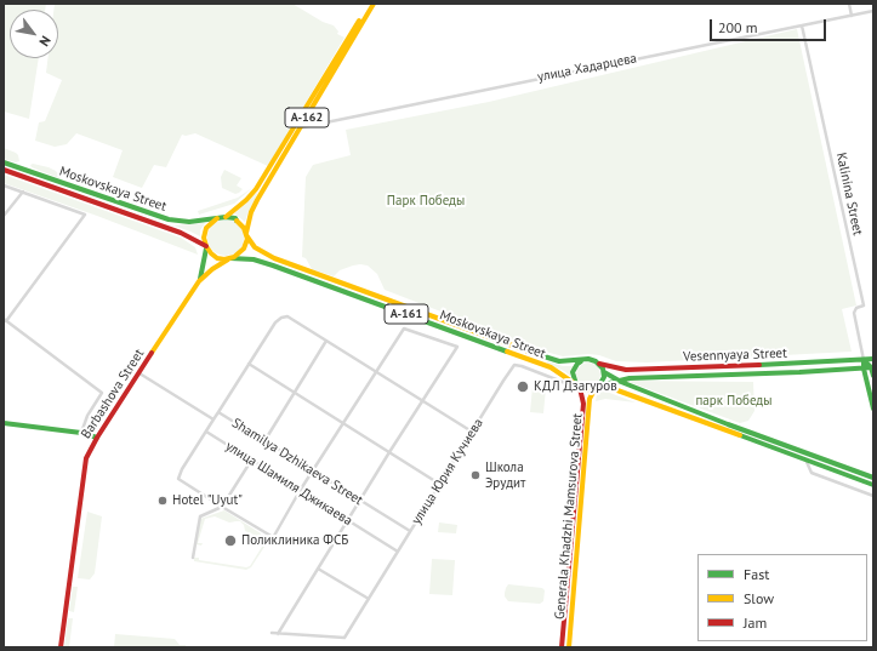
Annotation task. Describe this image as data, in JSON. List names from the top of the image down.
{
  "streets": {
    "main road": [
      "А-162",
      "Moskovskaya Street",
      "Kalinina Street",
      "А-161",
      "Vesennyaya Street",
      "Barbashova Street",
      "Generala Khadzhi Mamsurova Street"
    ],
    "street": [
      "улица Хадарцева",
      "Shamilya Dzhikaeva Street",
      "улица Юрия Кучиева",
      "улица Шамиля Джикаева"
    ]
  },
  "crossings": [
    ["улица Хадарцева", "А-162"],
    ["улица Хадарцева", "Kalinina Street"],
    ["А-162", "Moskovskaya Street"],
    ["А-162", "А-161"],
    ["А-162", "Barbashova Street"],
    ["Moskovskaya Street", "А-161"],
    ["Moskovskaya Street", "Vesennyaya Street"],
    ["Moskovskaya Street", "Barbashova Street"],
    ["Moskovskaya Street", "улица Юрия Кучиева"],
    ["Moskovskaya Street", "Generala Khadzhi Mamsurova Street"],
    ["Kalinina Street", "Vesennyaya Street"],
    ["А-161", "Barbashova Street"],
    ["Vesennyaya Street", "улица Юрия Кучиева"],
    ["Vesennyaya Street", "Generala Khadzhi Mamsurova Street"],
    ["Barbashova Street", "Shamilya Dzhikaeva Street"],
    ["Shamilya Dzhikaeva Street", "улица Юрия Кучиева"],
    ["улица Юрия Кучиева", "улица Шамиля Джикаева"],
    ["улица Юрия Кучиева", "Generala Khadzhi Mamsurova Street"]
  ],
  "parks": ["Парк Победы", "парк Победы"],
  "places": [
    "КДЛ Дзагуров",
    "Школа Эрудит",
    "Hotel \"Uyut\"",
    "Поликлиника ФСБ"
  ],
  "legend": ["Fast", "Slow", "Jam"],
  "scale_bar": "200 m",
  "north": "bottom right"
}
